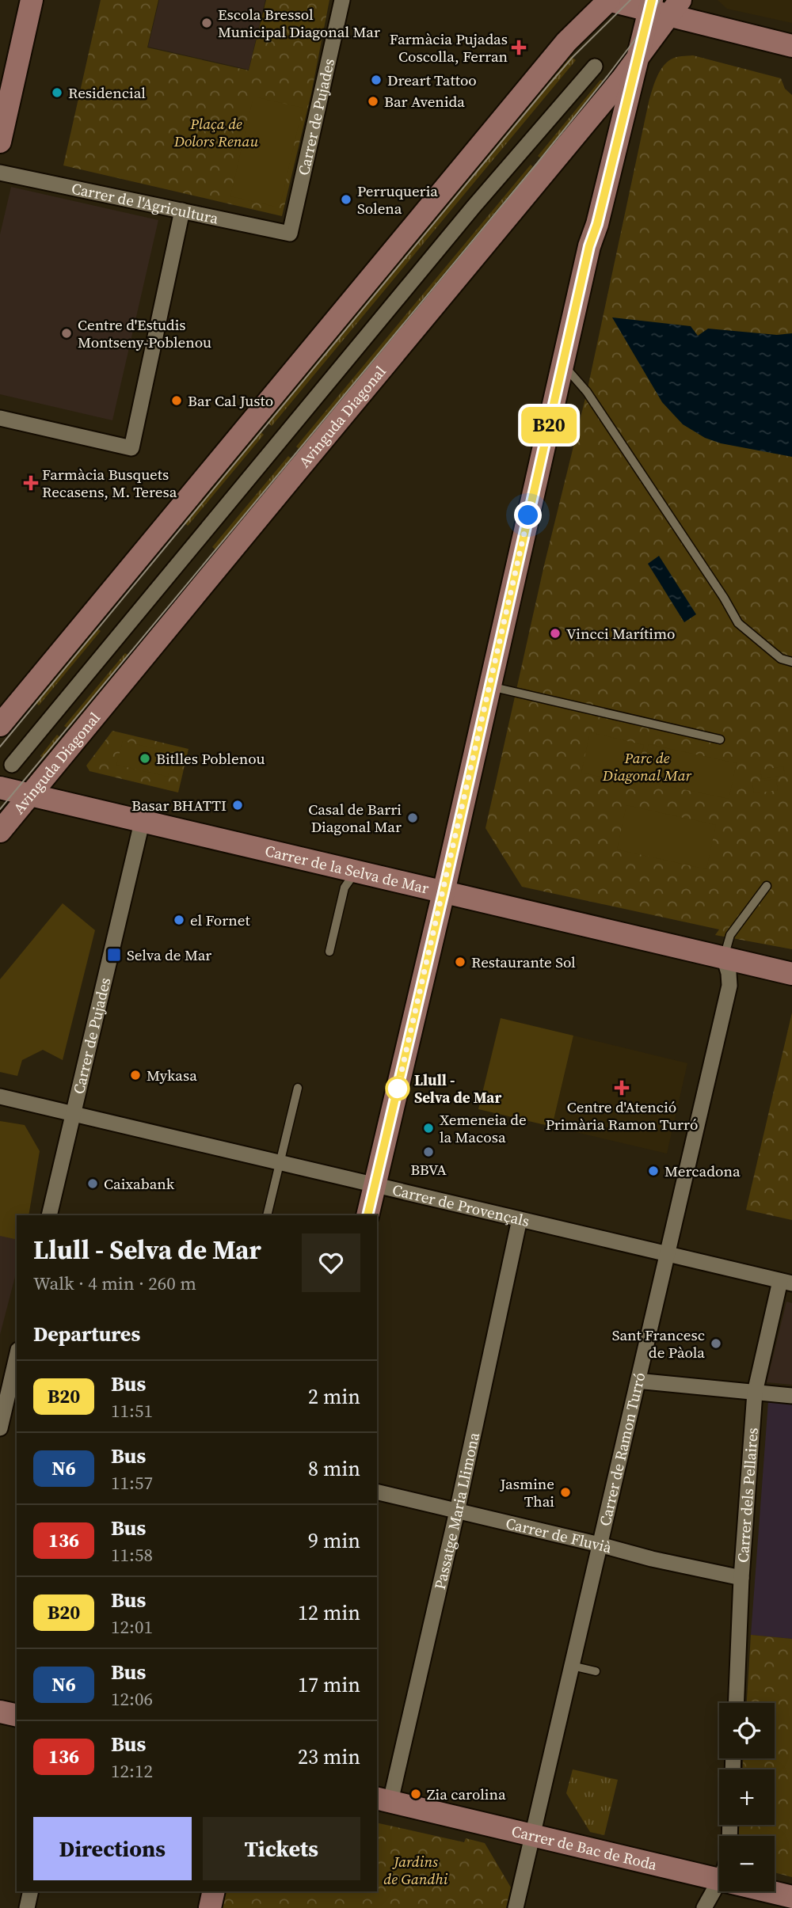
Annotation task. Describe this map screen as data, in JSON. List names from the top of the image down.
{
  "streets": {
    "street": [
      "Carrer de Pujades",
      "Carrer de l'Agricultura",
      "Avinguda Diagonal",
      "Carrer de la Selva de Mar",
      "Carrer de Provençals",
      "Carrer de Ramon Turró",
      "Carrer dels Pellaires",
      "Passatge Maria Llimona",
      "Carrer de Fluvià",
      "Carrer de Bac de Roda"
    ]
  },
  "crossings": [
    ["Carrer de Pujades", "Carrer de l'Agricultura"],
    ["Carrer de Pujades", "Carrer de la Selva de Mar"],
    ["Carrer de Pujades", "Carrer de Provençals"],
    ["Avinguda Diagonal", "Carrer de la Selva de Mar"],
    ["Carrer de la Selva de Mar", "Carrer de Ramon Turró"],
    ["Carrer de Provençals", "Carrer de Ramon Turró"],
    ["Carrer de Provençals", "Carrer dels Pellaires"],
    ["Carrer de Provençals", "Passatge Maria Llimona"],
    ["Carrer de Ramon Turró", "Carrer de Fluvià"],
    ["Carrer de Ramon Turró", "Carrer de Bac de Roda"],
    ["Carrer dels Pellaires", "Carrer de Fluvià"],
    ["Passatge Maria Llimona", "Carrer de Fluvià"],
    ["Passatge Maria Llimona", "Carrer de Bac de Roda"]
  ],
  "parks": ["Plaça de Dolors Renau", "Parc de Diagonal Mar", "Jardins de Gandhi"],
  "places": {
    "other": [
      "Escola Bressol Municipal Diagonal Mar",
      "Dreart Tattoo",
      "Residencial",
      "Bar Avenida",
      "Perruqueria Solena",
      "Centre d'Estudis Montseny-Poblenou",
      "Bar Cal Justo",
      "Vincci Marítimo",
      "Bitlles Poblenou",
      "Basar BHATTI",
      "Casal de Barri Diagonal Mar",
      "el Fornet",
      "Restaurante Sol",
      "Mykasa",
      "Llull - Selva de Mar",
      "Xemeneia de la Macosa",
      "BBVA",
      "Mercadona",
      "Caixabank",
      "Sant Francesc de Pàola",
      "Jasmine Thai",
      "Zia carolina"
    ],
    "health": ["Farmàcia Pujadas Coscolla, Ferran", "Farmàcia Busquets Recasens, M. Teresa", "Centre d'Atenció Primària Ramon Turró"],
    "transit": ["Selva de Mar"]
  },
  "lines": ["bus line B20"],
  "page": {
    "on_map": "B20",
    "heading": [
      ["Llull - Selva de Mar", "Walk · 4 min · 260 m"],
      "Departures"
    ],
    "list": [
      {
        "mark": "B20",
        "name": "Bus",
        "note": "11:51",
        "value": "2 min"
      },
      {
        "mark": "N6",
        "name": "Bus",
        "note": "11:57",
        "value": "8 min"
      },
      {
        "mark": "136",
        "name": "Bus",
        "note": "11:58",
        "value": "9 min"
      },
      {
        "mark": "B20",
        "name": "Bus",
        "note": "12:01",
        "value": "12 min"
      },
      {
        "mark": "N6",
        "name": "Bus",
        "note": "12:06",
        "value": "17 min"
      },
      {
        "mark": "136",
        "name": "Bus",
        "note": "12:12",
        "value": "23 min"
      }
    ],
    "map_buttons": ["+", "−"],
    "buttons": ["Directions", "Tickets"]
  }
}
